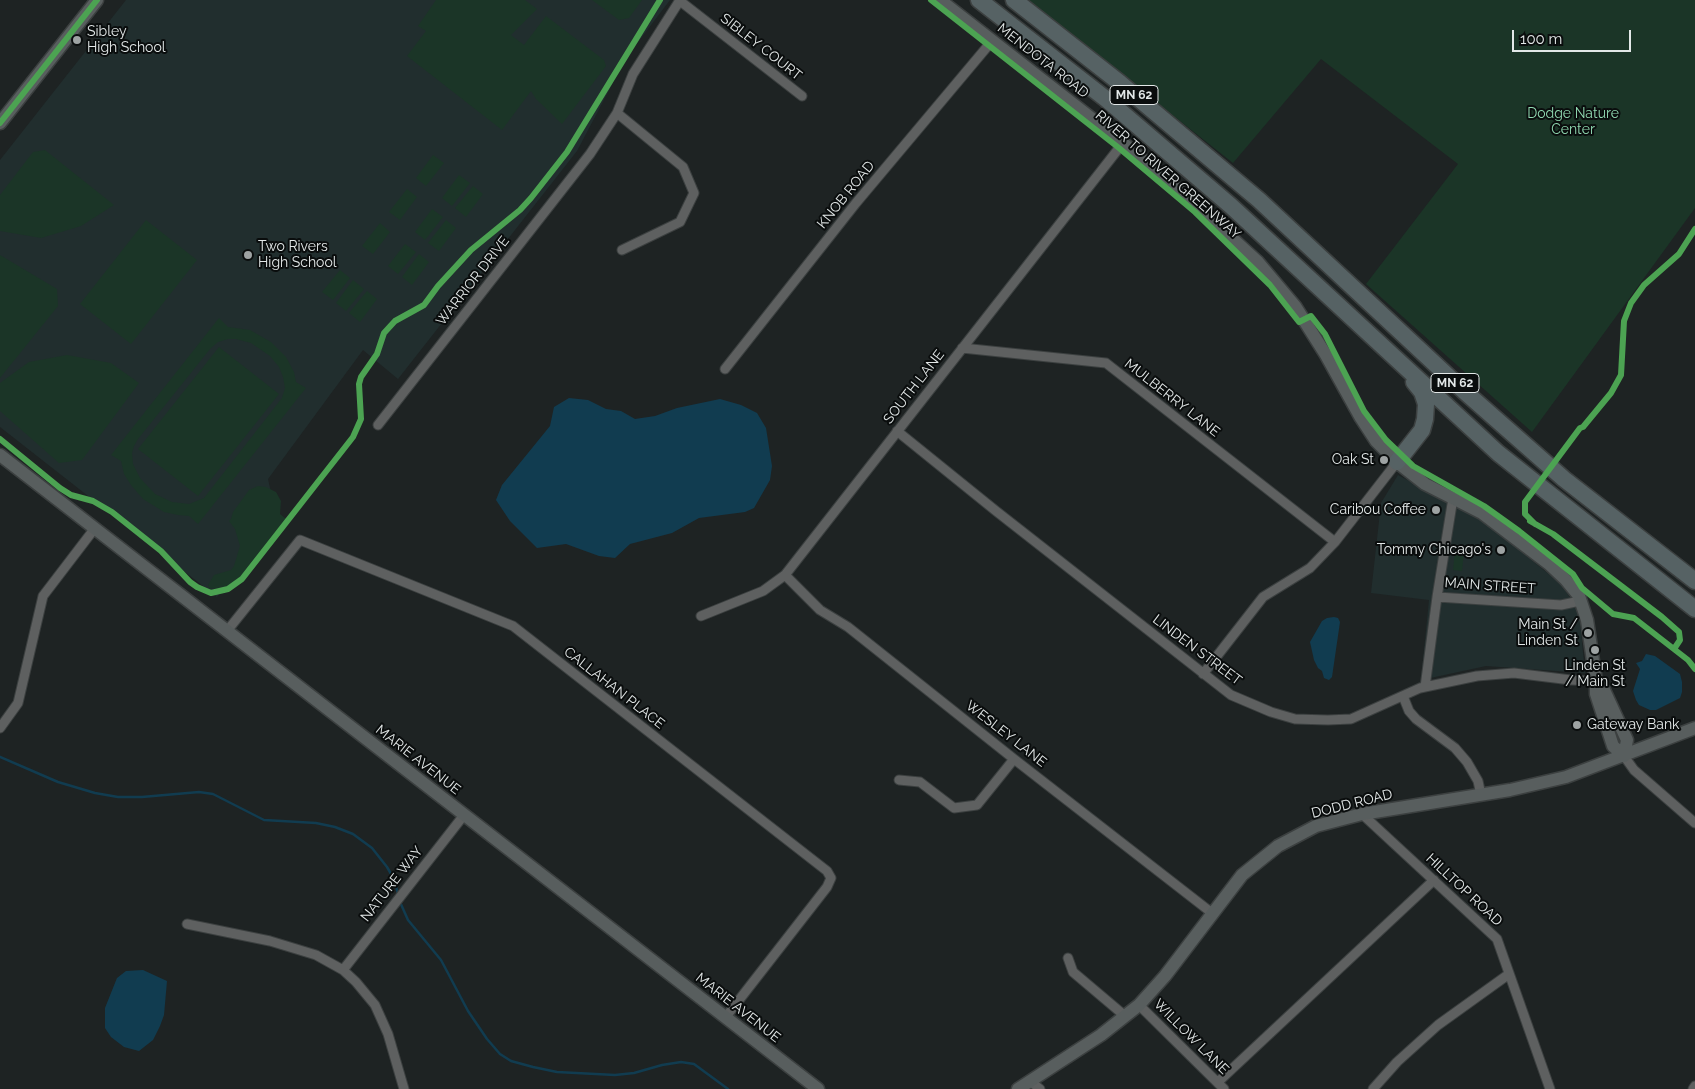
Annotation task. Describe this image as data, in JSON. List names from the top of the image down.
{
  "streets": {
    "highway": ["MN 62"],
    "street": [
      "SIBLEY COURT",
      "MENDOTA ROAD",
      "KNOB ROAD",
      "WARRIOR DRIVE",
      "SOUTH LANE",
      "MULBERRY LANE",
      "MAIN STREET",
      "LINDEN STREET",
      "CALLAHAN PLACE",
      "WESLEY LANE",
      "MARIE AVENUE",
      "DODD ROAD",
      "NATURE WAY",
      "HILLTOP ROAD",
      "WILLOW LANE"
    ],
    "cycle path": ["RIVER TO RIVER GREENWAY"]
  },
  "crossings": [
    ["SIBLEY COURT", "WARRIOR DRIVE"],
    ["MENDOTA ROAD", "KNOB ROAD"],
    ["MENDOTA ROAD", "SOUTH LANE"],
    ["MENDOTA ROAD", "MAIN STREET"],
    ["MENDOTA ROAD", "LINDEN STREET"],
    ["MENDOTA ROAD", "DODD ROAD"],
    ["SOUTH LANE", "MULBERRY LANE"],
    ["SOUTH LANE", "LINDEN STREET"],
    ["SOUTH LANE", "WESLEY LANE"],
    ["CALLAHAN PLACE", "MARIE AVENUE"],
    ["WESLEY LANE", "DODD ROAD"],
    ["MARIE AVENUE", "NATURE WAY"],
    ["DODD ROAD", "HILLTOP ROAD"],
    ["DODD ROAD", "WILLOW LANE"]
  ],
  "parks": ["Dodge Nature Center"],
  "places": [
    "Sibley High School",
    "Two Rivers High School",
    "Oak St",
    "Caribou Coffee",
    "Tommy Chicago's",
    "Main St / Linden St",
    "Linden St / Main St",
    "Gateway Bank"
  ],
  "scale_bar": "100 m"
}
